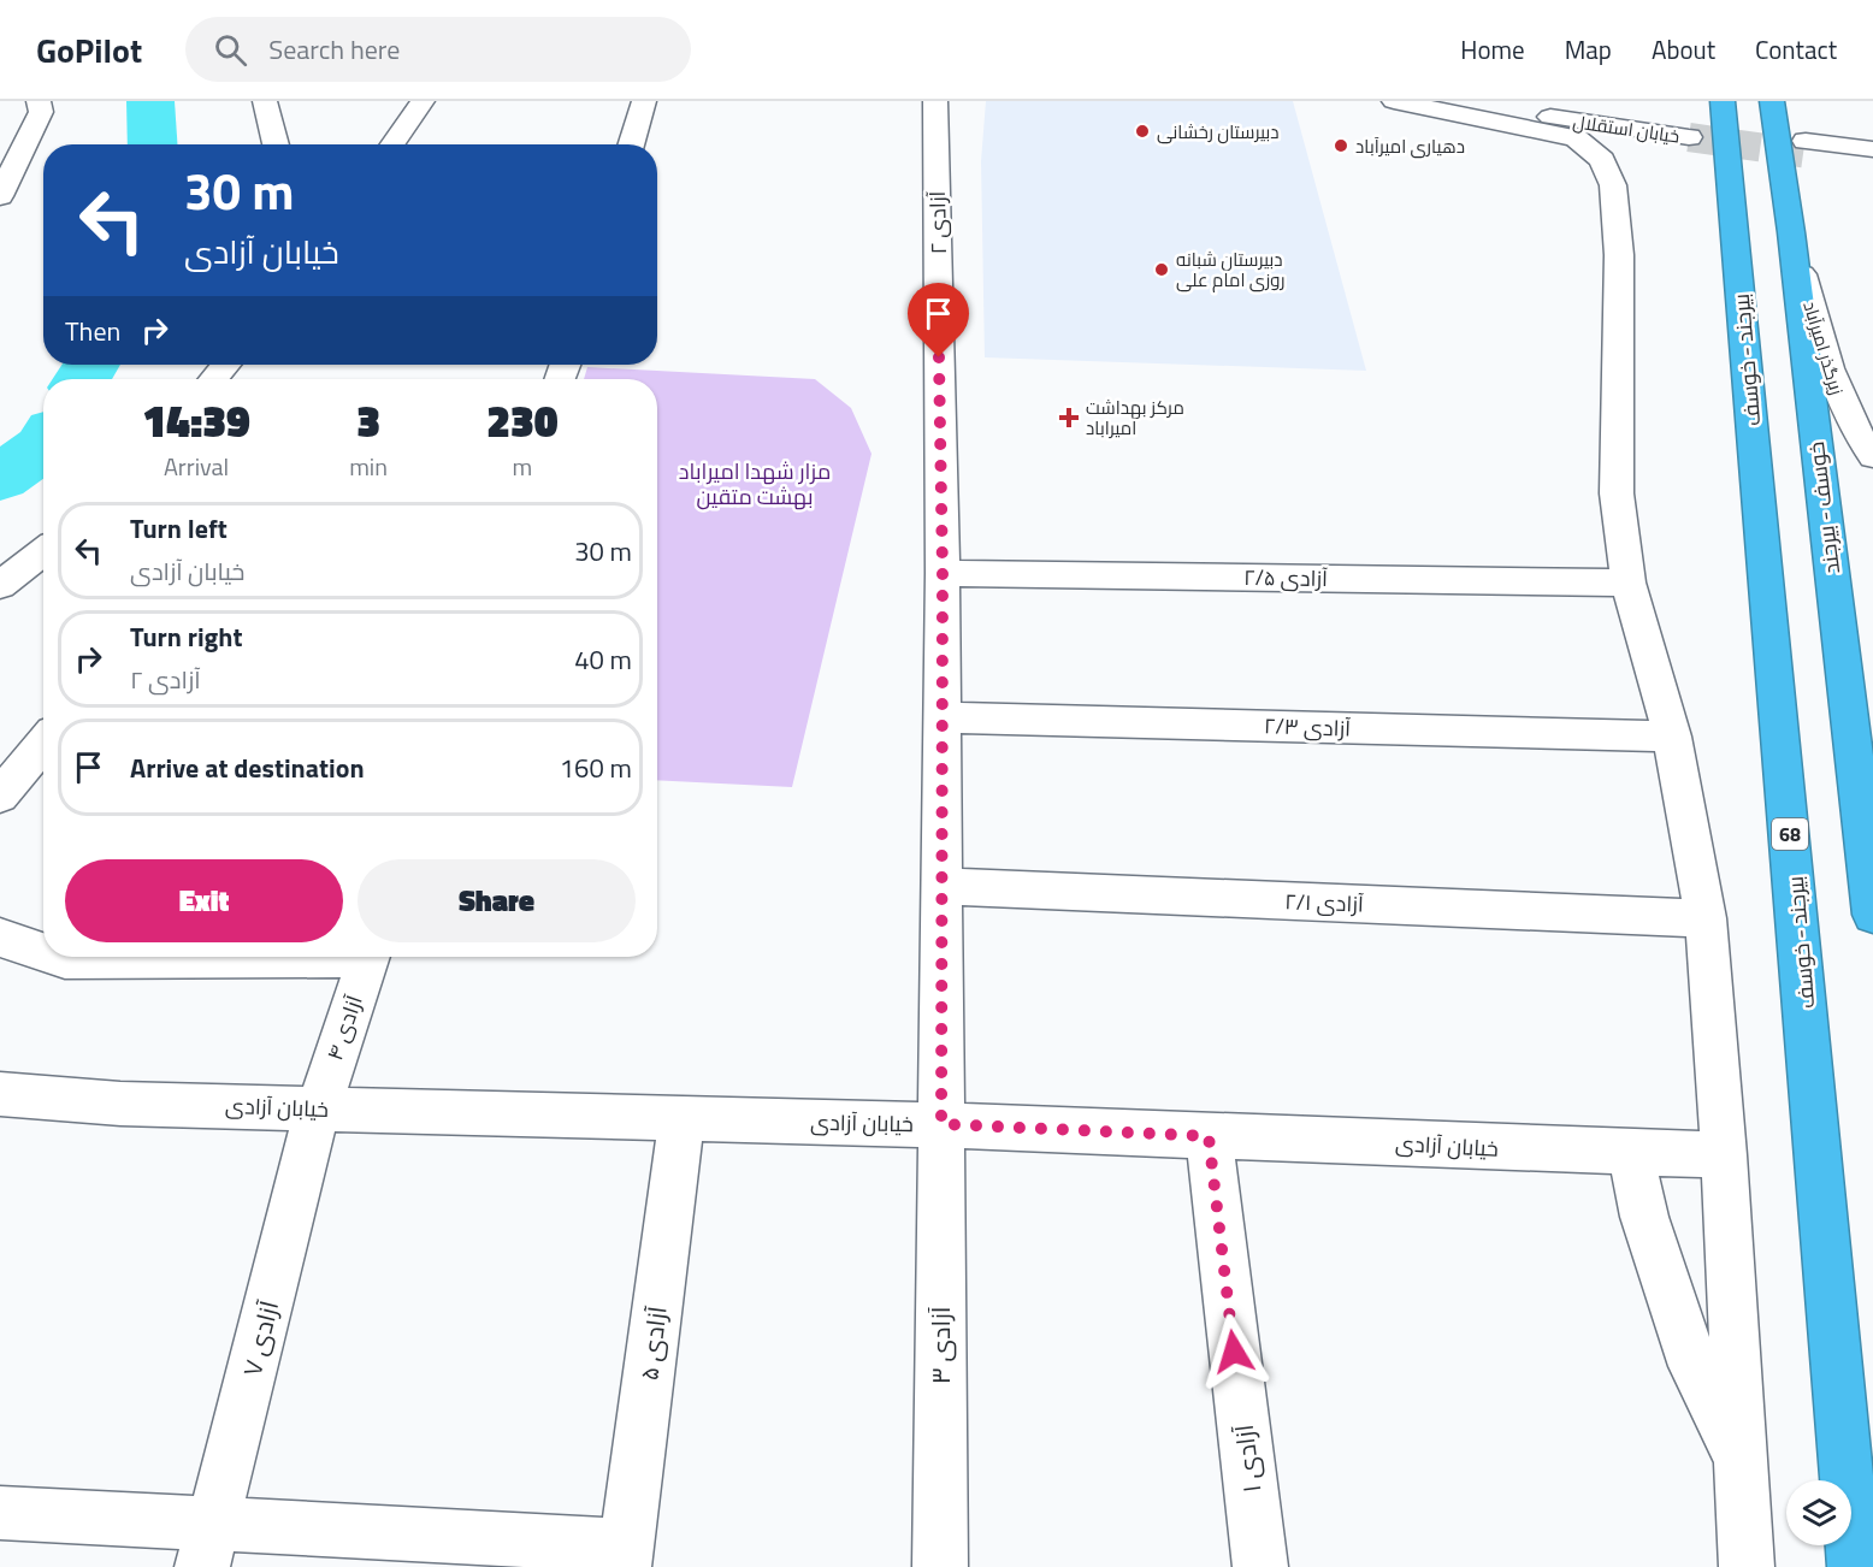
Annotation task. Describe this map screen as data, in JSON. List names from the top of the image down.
{
  "streets": {
    "highway": ["بیرجند - خوسف", "خوسف - بیرجند", "68"],
    "street": [
      "خیابان استقلال",
      "آزادی ۲",
      "زیرگذر امیرآباد",
      "آزادی ۲/۵",
      "آزادی ۲/۳",
      "آزادی ۲/۱",
      "آزادی ۴",
      "خیابان آزادی",
      "آزادی ۷",
      "آزادی ۵",
      "آزادی ۳",
      "آزادی ۱"
    ]
  },
  "crossings": [
    ["خیابان استقلال", "بیرجند - خوسف"],
    ["آزادی ۲", "آزادی ۲/۵"],
    ["آزادی ۲", "آزادی ۲/۳"],
    ["آزادی ۲", "آزادی ۲/۱"],
    ["آزادی ۲", "خیابان آزادی"],
    ["آزادی ۲", "آزادی ۳"],
    ["زیرگذر امیرآباد", "خوسف - بیرجند"],
    ["آزادی ۴", "خیابان آزادی"],
    ["آزادی ۴", "آزادی ۷"],
    ["خیابان آزادی", "آزادی ۷"],
    ["خیابان آزادی", "آزادی ۵"],
    ["خیابان آزادی", "آزادی ۳"],
    ["خیابان آزادی", "آزادی ۱"]
  ],
  "parks": ["مزار شهدا امیراباد بهشت متقین"],
  "places": {
    "other": ["دبیرستان رخشانی", "دهیاری امیرآباد", "دبیرستان شبانه روزی امام علی"],
    "health": ["مرکز بهداشت امیراباد"]
  },
  "page": {
    "header": "GoPilot",
    "search": "Search here",
    "nav": [
      "Home",
      "Map",
      "About",
      "Contact"
    ],
    "turn": ["30 m", "خیابان آزادی"],
    "then": "Then",
    "eta": [
      "14:39",
      "Arrival",
      "3",
      "min",
      "230",
      "m"
    ],
    "list": [
      {
        "name": "Turn left",
        "note": "خیابان آزادی",
        "value": "30 m"
      },
      {
        "name": "Turn right",
        "note": "آزادی ۲",
        "value": "40 m"
      },
      {
        "name": "Arrive at destination",
        "value": "160 m"
      }
    ],
    "buttons": ["Exit", "Share"]
  }
}
